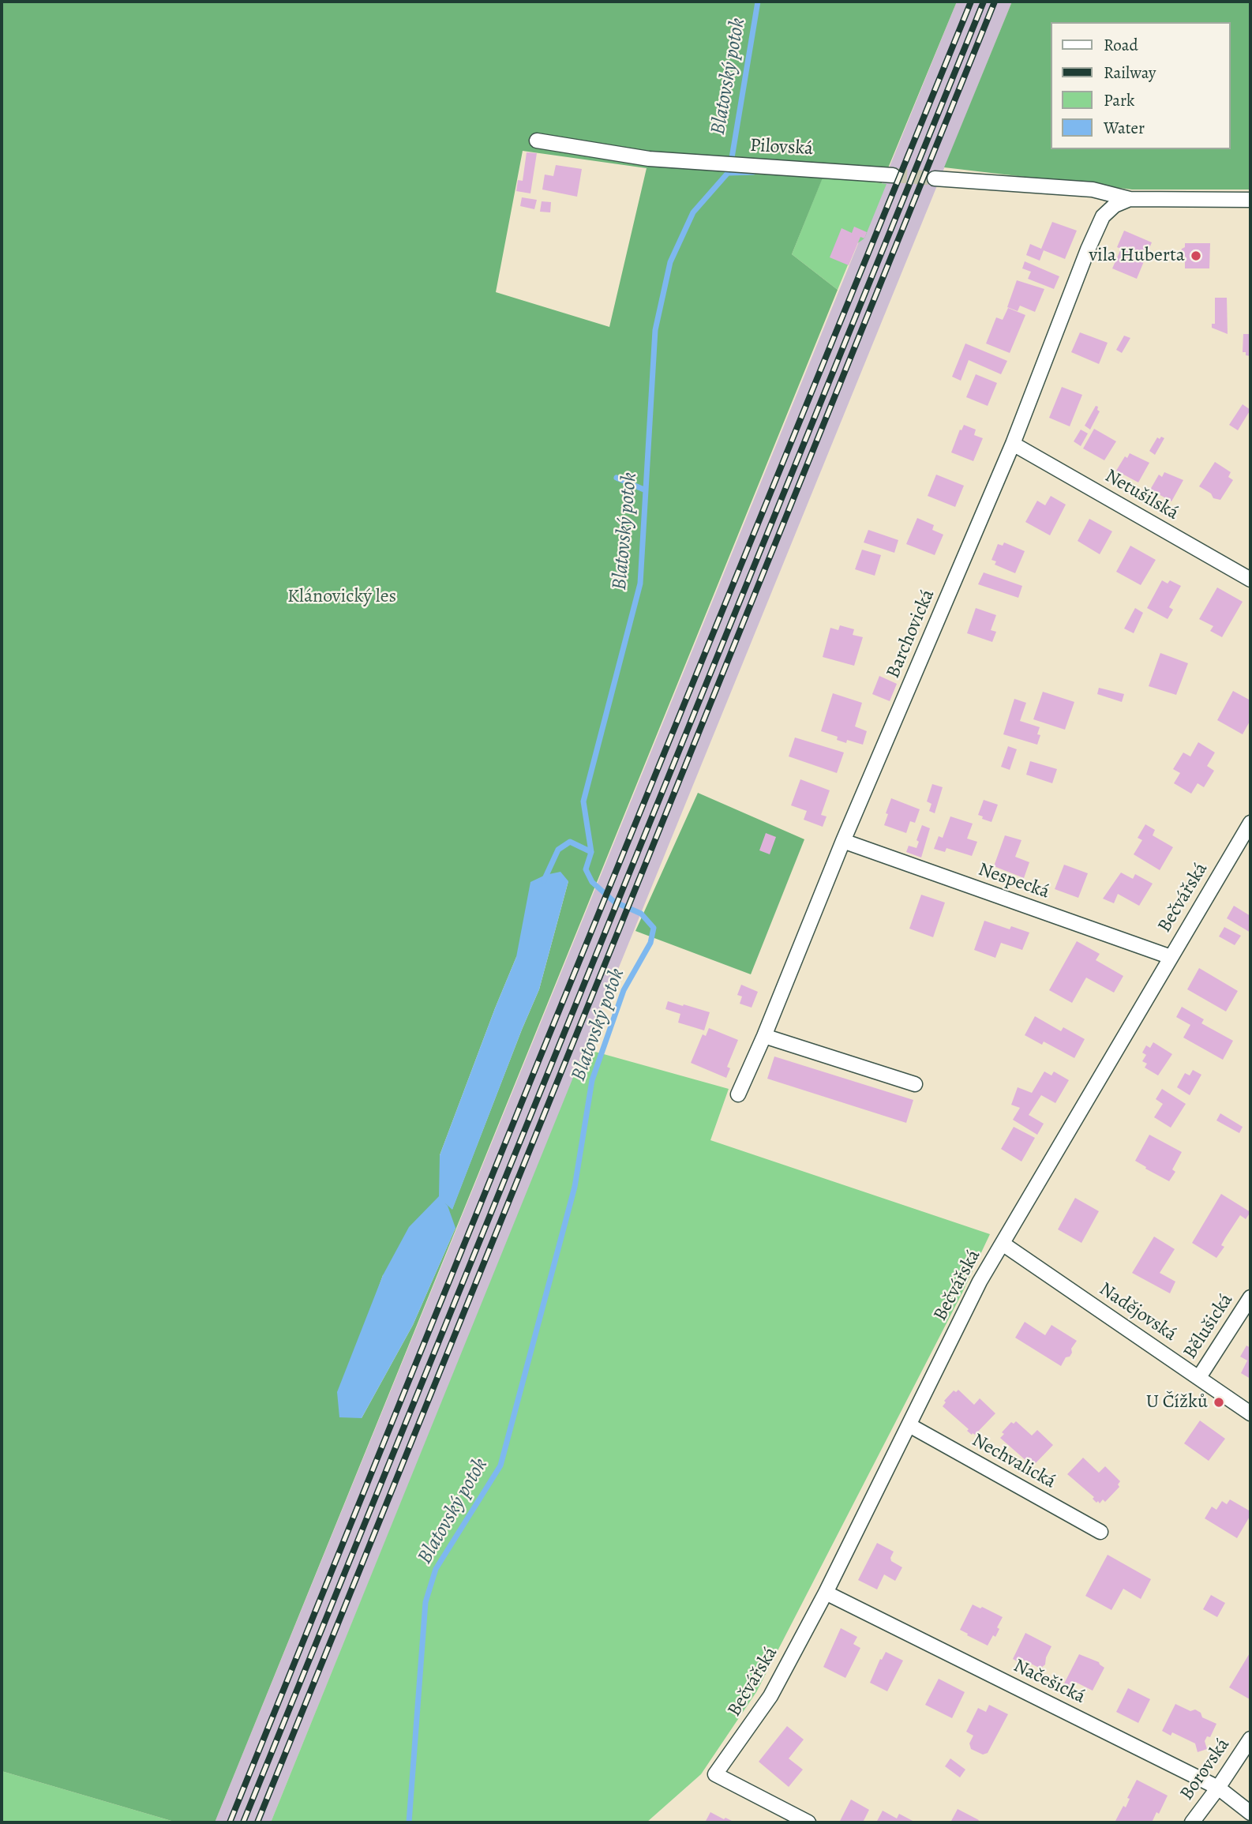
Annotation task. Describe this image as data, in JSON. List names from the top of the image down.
{
  "streets": {
    "street": [
      "Pilovská",
      "Netušilská",
      "Barchovická",
      "Nespecká",
      "Bečvářská",
      "Nadějovská",
      "Bělušická",
      "Nechvalická",
      "Načešická",
      "Borovská"
    ]
  },
  "crossings": [
    ["Netušilská", "Barchovická"],
    ["Barchovická", "Nespecká"],
    ["Nespecká", "Bečvářská"],
    ["Bečvářská", "Nadějovská"],
    ["Bečvářská", "Nechvalická"],
    ["Bečvářská", "Načešická"],
    ["Nadějovská", "Bělušická"],
    ["Načešická", "Borovská"]
  ],
  "water": ["Blatovský potok"],
  "parks": ["Klánovický les"],
  "places": ["vila Huberta", "U Čížků"],
  "legend": [
    "Road",
    "Railway",
    "Park",
    "Water"
  ]
}
